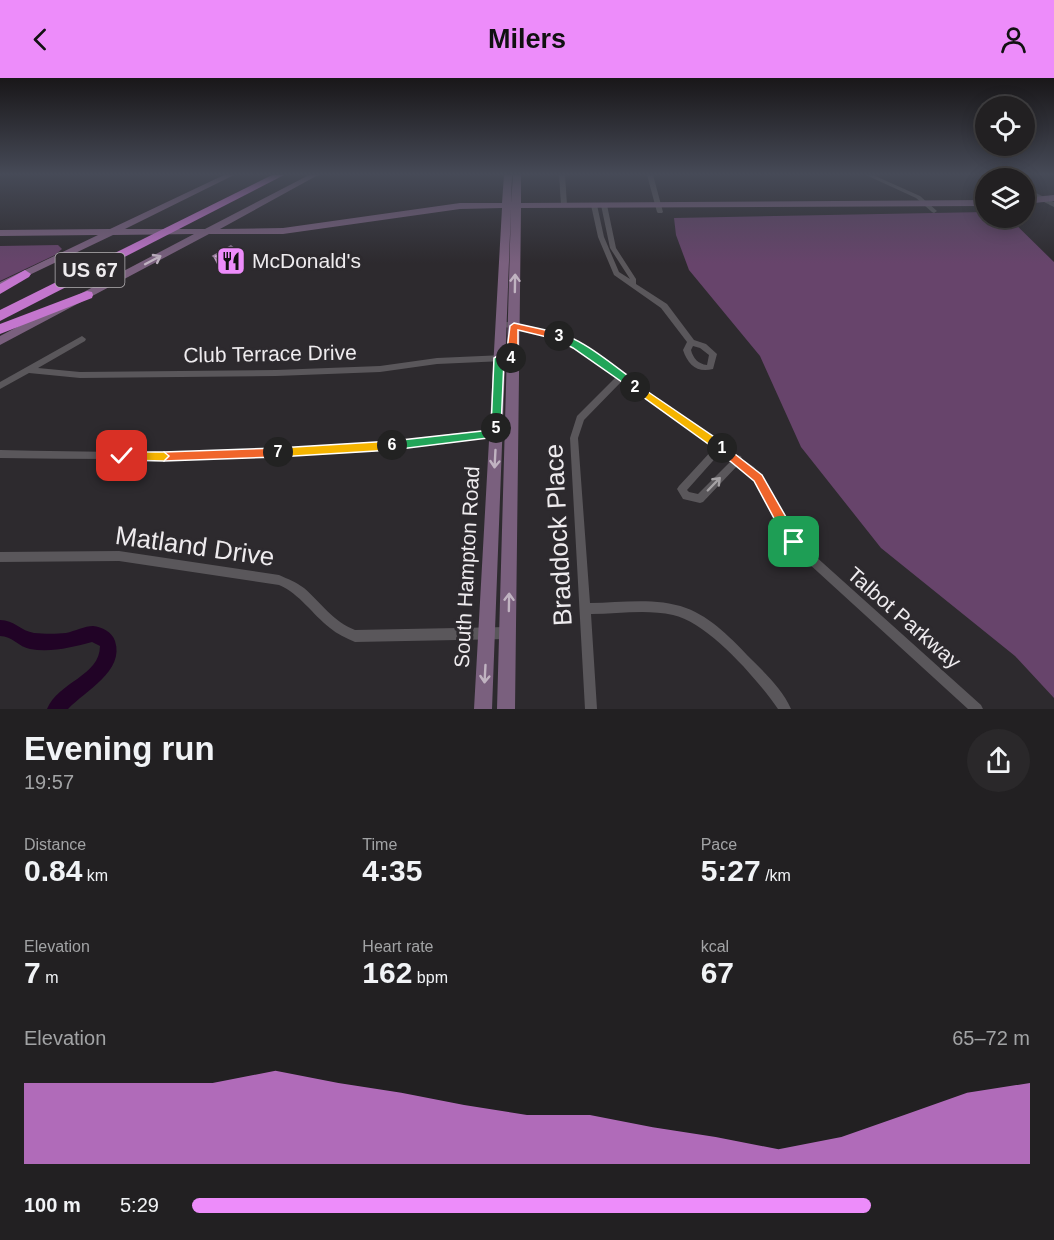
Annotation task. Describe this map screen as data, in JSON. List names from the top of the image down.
{
  "streets": {
    "highway": ["US 67"],
    "main road": ["South Hampton Road"],
    "street": [
      "Club Terrace Drive",
      "Braddock Place",
      "Matland Drive",
      "Talbot Parkway"
    ]
  },
  "crossings": [
    ["Club Terrace Drive", "South Hampton Road"],
    ["Braddock Place", "Talbot Parkway"],
    ["Matland Drive", "South Hampton Road"],
    ["South Hampton Road", "Talbot Parkway"]
  ],
  "places": {
    "restaurant": ["McDonald's"]
  },
  "page": {
    "header": "Milers",
    "pins": [
      "3",
      "4",
      "2",
      "5",
      "6",
      "1",
      "7"
    ],
    "heading": ["Evening run", "19:57"],
    "stats": [
      ["Distance", "0.84 km"],
      ["Time", "4:35"],
      ["Pace", "5:27 /km"],
      ["Elevation", "7 m"],
      ["Heart rate", "162 bpm"],
      ["kcal", "67"]
    ],
    "chart": ["Elevation", "65–72 m"],
    "list": [
      {
        "name": "100 m",
        "note": "5:29"
      }
    ]
  }
}
